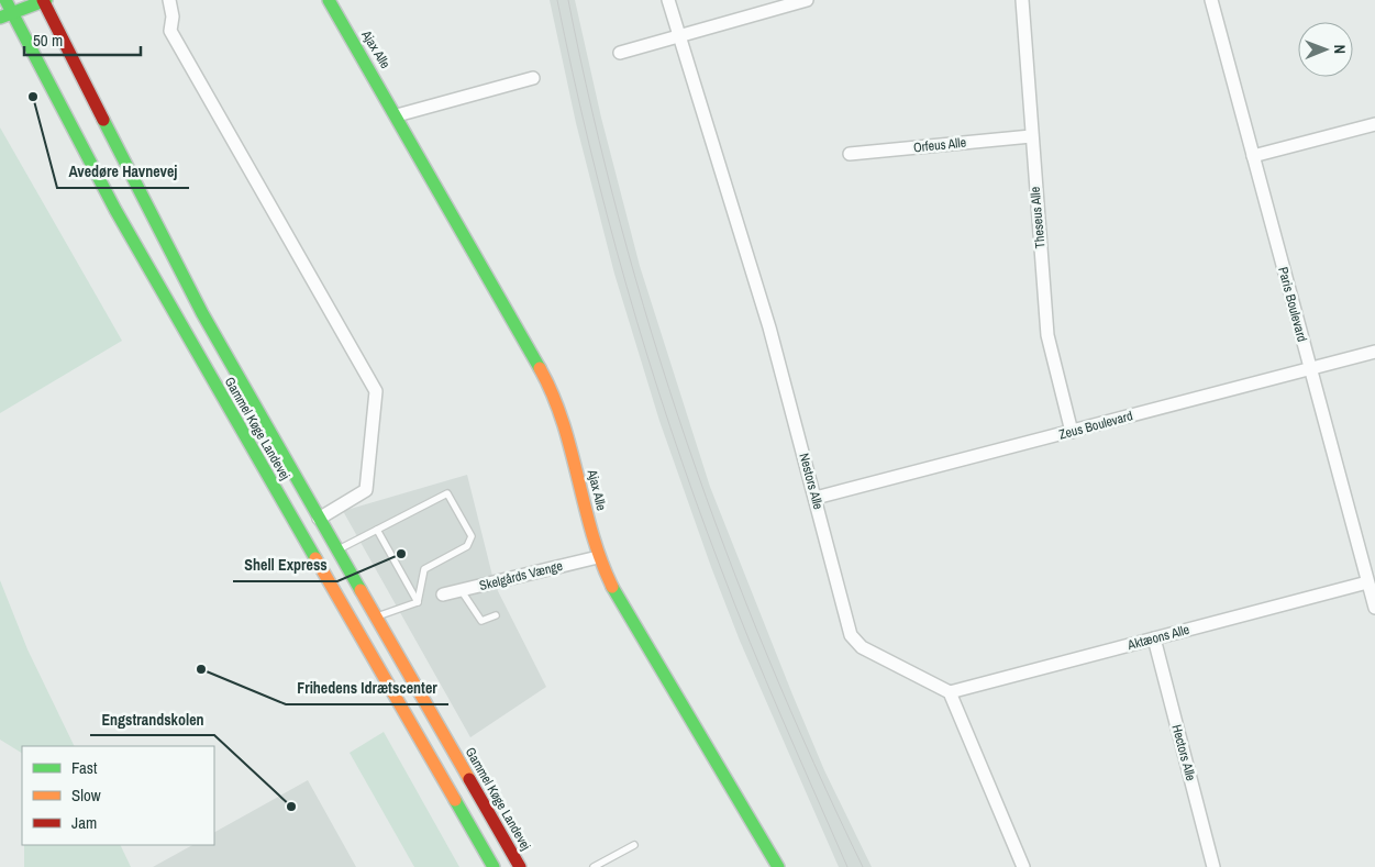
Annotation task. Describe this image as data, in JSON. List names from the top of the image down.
{
  "streets": {
    "main road": ["Ajax Alle", "Gammel Køge Landevej"],
    "street": [
      "Orfeus Alle",
      "Theseus Alle",
      "Paris Boulevard",
      "Zeus Boulevard",
      "Nestors Alle",
      "Skelgårds Vænge",
      "Aktæons Alle",
      "Hectors Alle"
    ]
  },
  "crossings": [
    ["Ajax Alle", "Skelgårds Vænge"],
    ["Orfeus Alle", "Theseus Alle"],
    ["Theseus Alle", "Zeus Boulevard"],
    ["Paris Boulevard", "Zeus Boulevard"],
    ["Paris Boulevard", "Aktæons Alle"],
    ["Zeus Boulevard", "Nestors Alle"],
    ["Nestors Alle", "Aktæons Alle"],
    ["Aktæons Alle", "Hectors Alle"]
  ],
  "places": [
    "Avedøre Havnevej",
    "Shell Express",
    "Frihedens Idrætscenter",
    "Engstrandskolen"
  ],
  "legend": ["Fast", "Slow", "Jam"],
  "scale_bar": "50 m",
  "north": "right"
}
